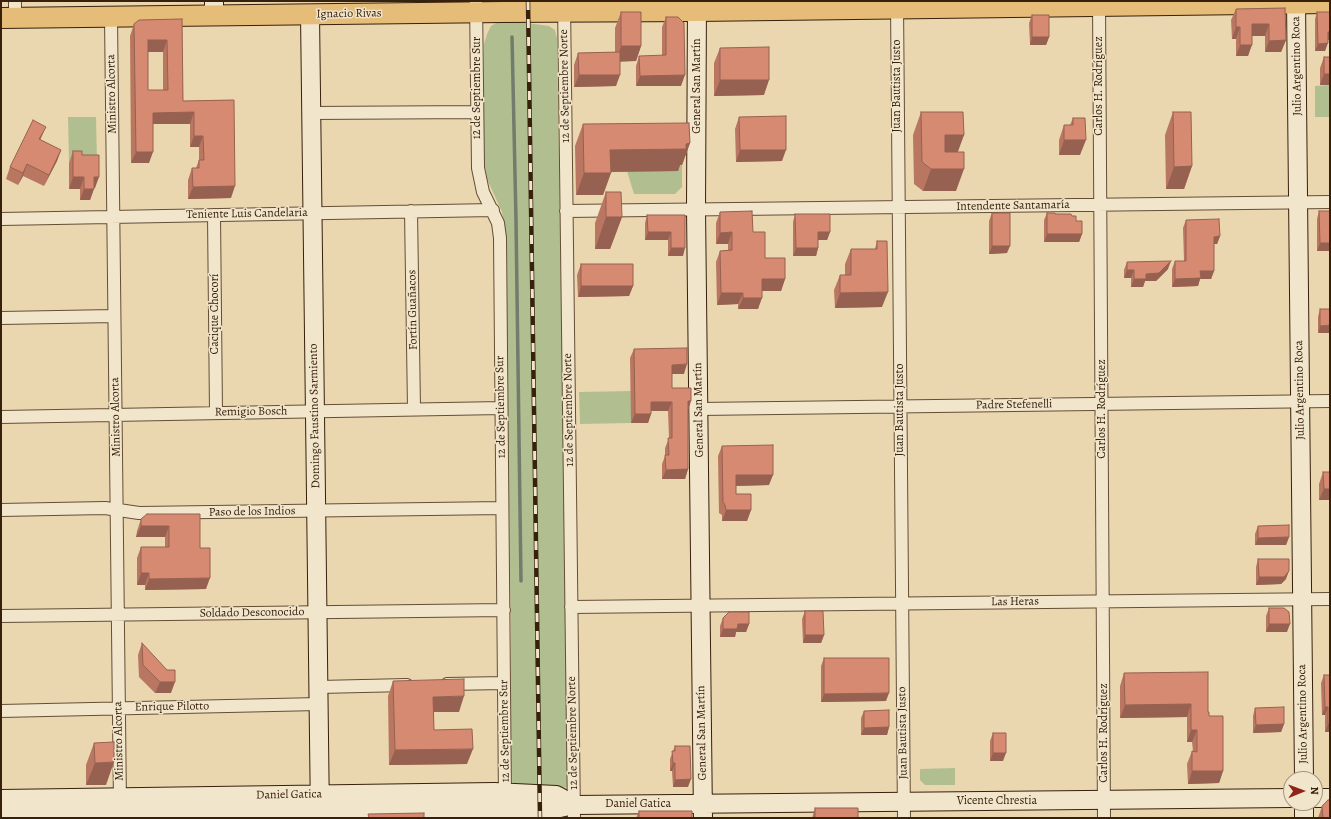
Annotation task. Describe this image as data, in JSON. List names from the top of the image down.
{
  "streets": {
    "main road": [
      "Ignacio Rivas",
      "Julio Argentino Roca",
      "General San Martín",
      "Domingo Faustino Sarmiento",
      "Daniel Gatica",
      "Vicente Chrestia"
    ],
    "street": [
      "12 de Septiembre Norte",
      "Juan Bautista Justo",
      "Carlos H. Rodríguez",
      "12 de Septiembre Sur",
      "Ministro Alcorta",
      "Intendente Santamaría",
      "Teniente Luis Candelaria",
      "Fortín Guañacos",
      "Cacique Chocorí",
      "Padre Stefenelli",
      "Remigio Bosch",
      "Paso de los Indios",
      "Las Heras",
      "Soldado Desconocido",
      "Enrique Pilotto"
    ]
  },
  "crossings": [
    ["Ignacio Rivas", "Julio Argentino Roca"],
    ["Ignacio Rivas", "12 de Septiembre Norte"],
    ["Ignacio Rivas", "General San Martín"],
    ["Ignacio Rivas", "Juan Bautista Justo"],
    ["Ignacio Rivas", "Carlos H. Rodríguez"],
    ["Ignacio Rivas", "12 de Septiembre Sur"],
    ["Ignacio Rivas", "Ministro Alcorta"],
    ["Ignacio Rivas", "Domingo Faustino Sarmiento"],
    ["Julio Argentino Roca", "Intendente Santamaría"],
    ["Julio Argentino Roca", "Padre Stefenelli"],
    ["Julio Argentino Roca", "Las Heras"],
    ["12 de Septiembre Norte", "Daniel Gatica"],
    ["General San Martín", "Intendente Santamaría"],
    ["General San Martín", "Padre Stefenelli"],
    ["General San Martín", "Las Heras"],
    ["General San Martín", "Daniel Gatica"],
    ["General San Martín", "Vicente Chrestia"],
    ["Juan Bautista Justo", "Intendente Santamaría"],
    ["Juan Bautista Justo", "Padre Stefenelli"],
    ["Juan Bautista Justo", "Las Heras"],
    ["Juan Bautista Justo", "Vicente Chrestia"],
    ["Carlos H. Rodríguez", "Intendente Santamaría"],
    ["Carlos H. Rodríguez", "Padre Stefenelli"],
    ["Carlos H. Rodríguez", "Las Heras"],
    ["Carlos H. Rodríguez", "Vicente Chrestia"],
    ["12 de Septiembre Sur", "Teniente Luis Candelaria"],
    ["12 de Septiembre Sur", "Remigio Bosch"],
    ["12 de Septiembre Sur", "Paso de los Indios"],
    ["12 de Septiembre Sur", "Soldado Desconocido"],
    ["12 de Septiembre Sur", "Daniel Gatica"],
    ["Ministro Alcorta", "Teniente Luis Candelaria"],
    ["Ministro Alcorta", "Remigio Bosch"],
    ["Ministro Alcorta", "Paso de los Indios"],
    ["Ministro Alcorta", "Soldado Desconocido"],
    ["Ministro Alcorta", "Enrique Pilotto"],
    ["Ministro Alcorta", "Daniel Gatica"],
    ["Teniente Luis Candelaria", "Fortín Guañacos"],
    ["Teniente Luis Candelaria", "Cacique Chocorí"],
    ["Teniente Luis Candelaria", "Domingo Faustino Sarmiento"],
    ["Fortín Guañacos", "Remigio Bosch"],
    ["Cacique Chocorí", "Remigio Bosch"],
    ["Remigio Bosch", "Domingo Faustino Sarmiento"],
    ["Domingo Faustino Sarmiento", "Paso de los Indios"],
    ["Domingo Faustino Sarmiento", "Soldado Desconocido"],
    ["Domingo Faustino Sarmiento", "Enrique Pilotto"],
    ["Domingo Faustino Sarmiento", "Daniel Gatica"],
    ["Daniel Gatica", "Vicente Chrestia"]
  ],
  "north": "right"
}
